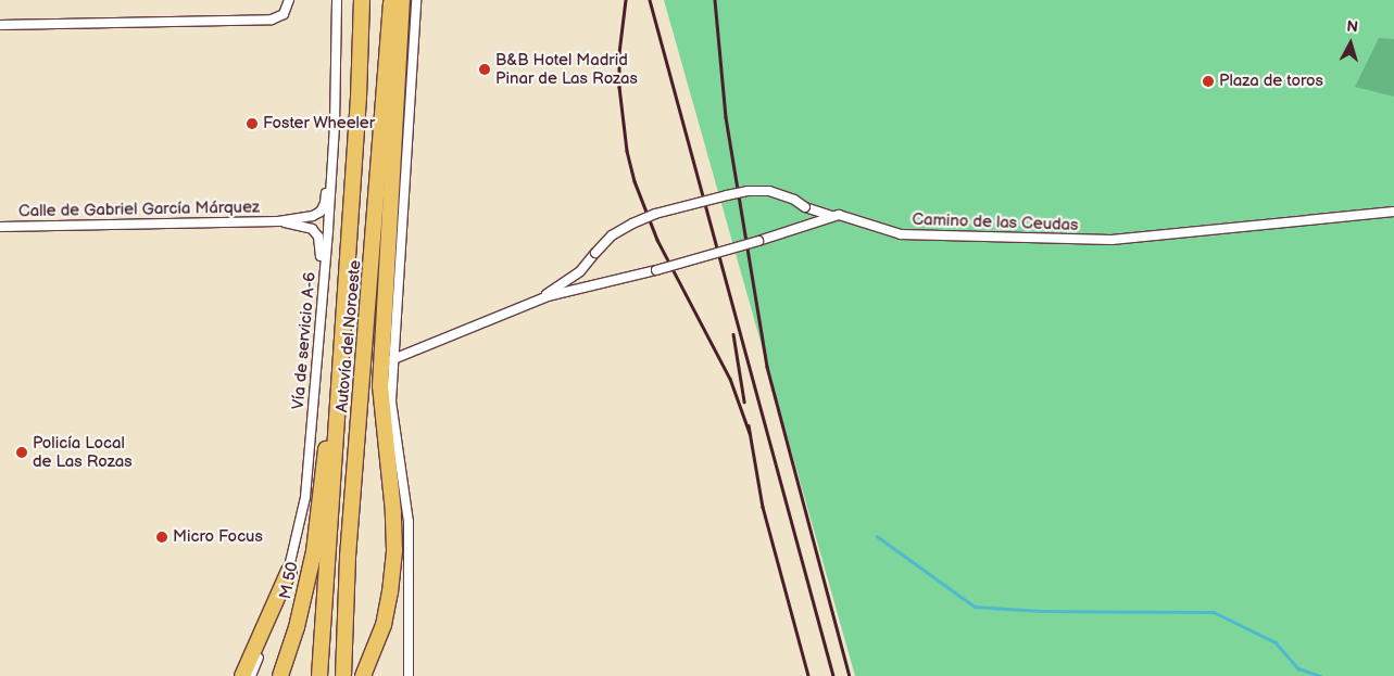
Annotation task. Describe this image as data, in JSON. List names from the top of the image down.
{
  "streets": {
    "highway": ["Autovía del Noroeste", "M 50"],
    "street": ["Calle de Gabriel García Márquez", "Camino de las Ceudas", "Vía de servicio A-6"]
  },
  "crossings": [
    ["Calle de Gabriel García Márquez", "Vía de servicio A-6"],
    ["Autovía del Noroeste", "M 50"]
  ],
  "places": [
    "B&B Hotel Madrid Pinar de Las Rozas",
    "Plaza de toros",
    "Foster Wheeler",
    "Policía Local de Las Rozas",
    "Micro Focus"
  ],
  "north": "top"
}
